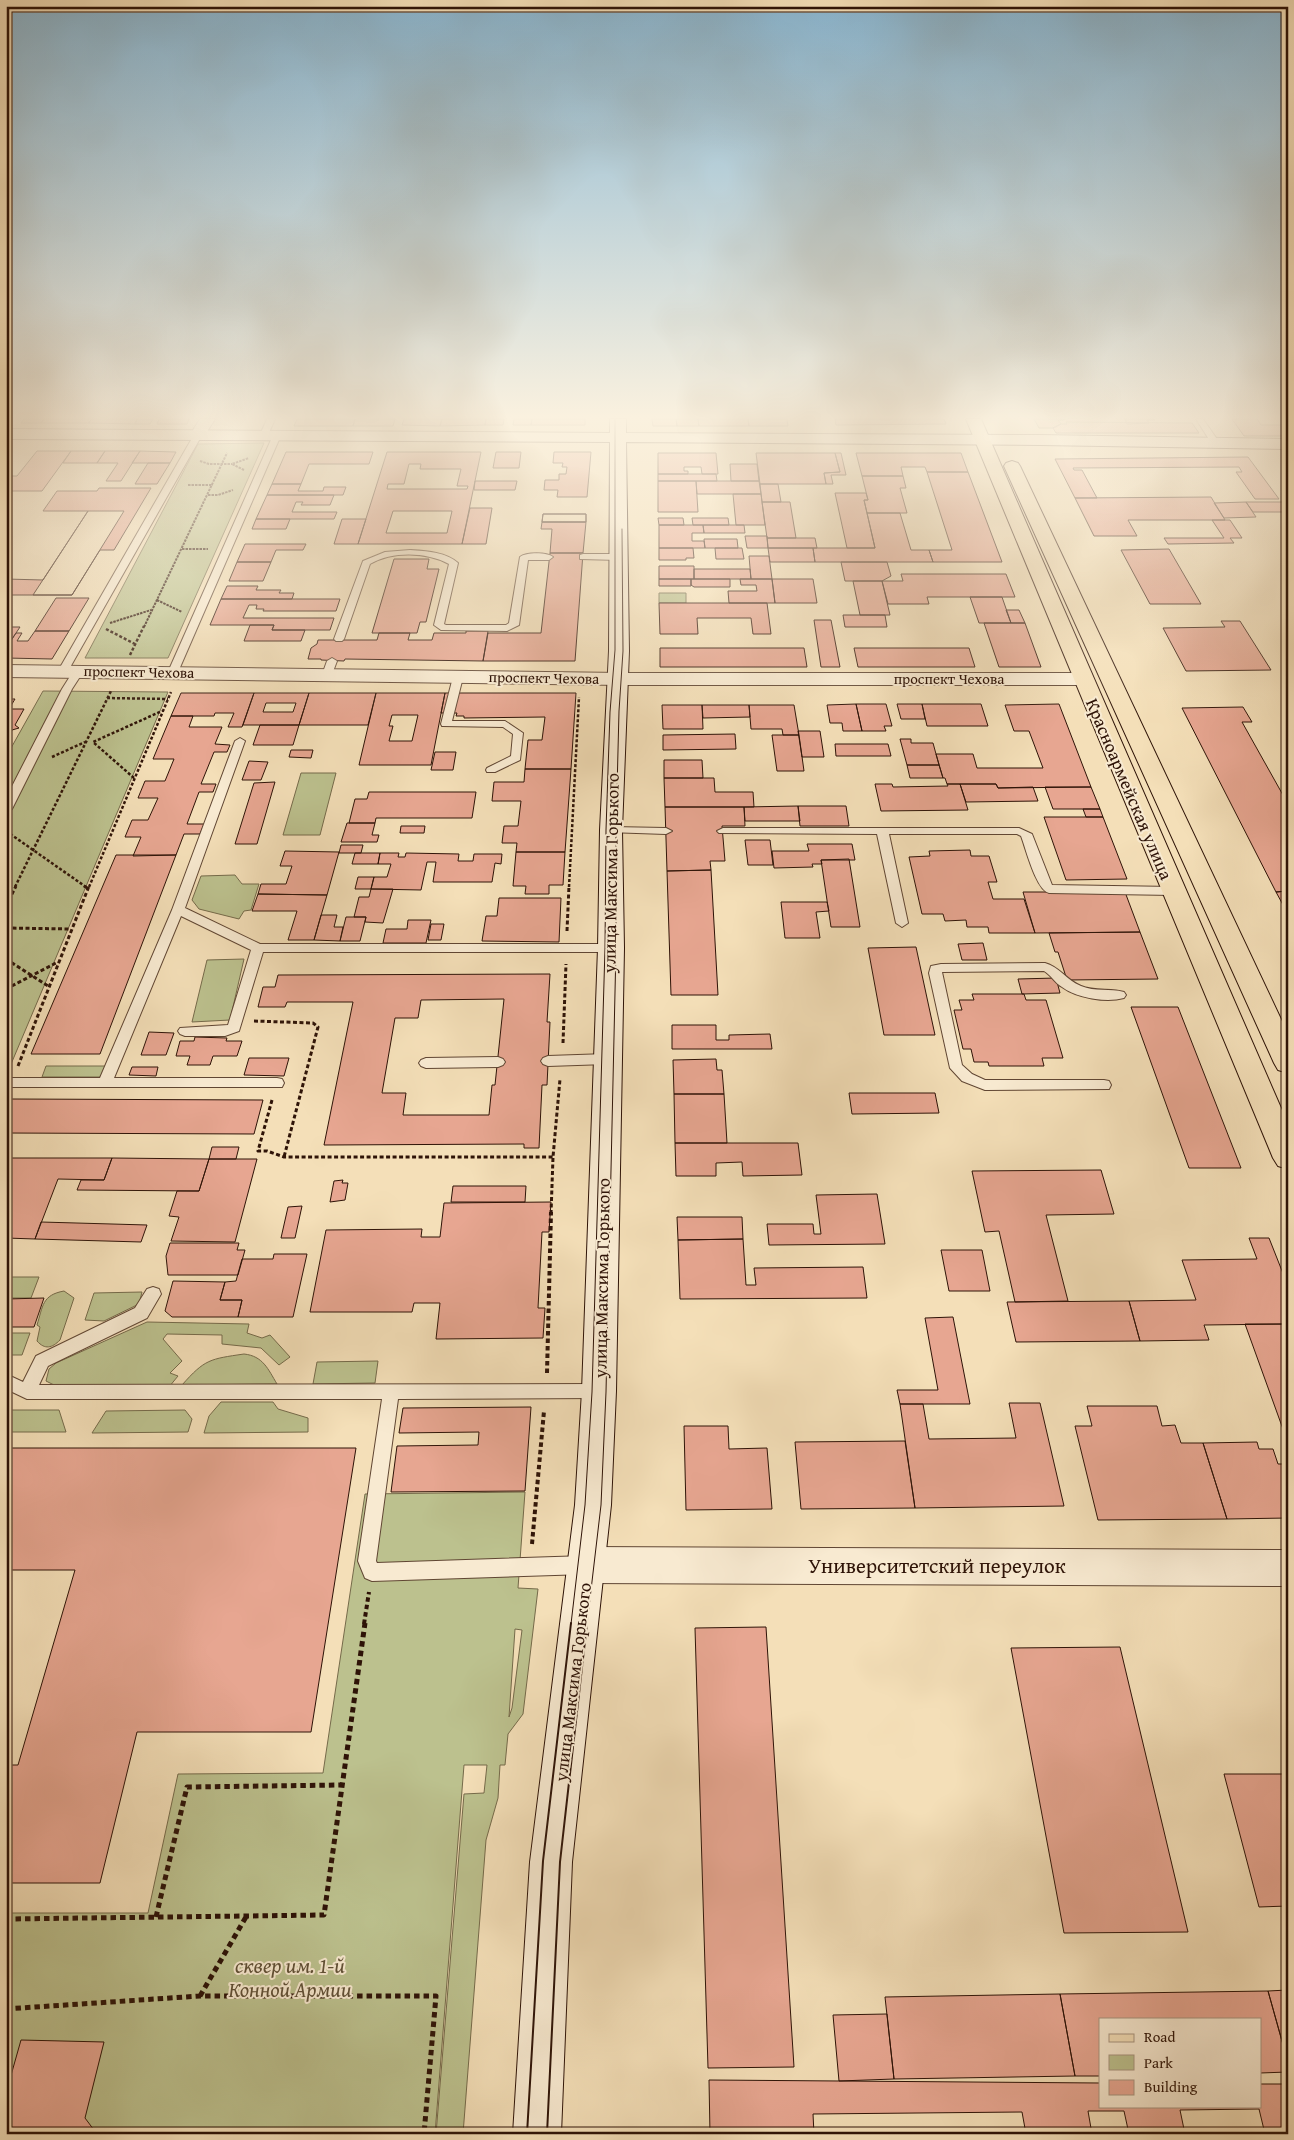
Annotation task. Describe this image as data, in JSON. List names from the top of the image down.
{
  "streets": {
    "main road": [
      "проспект Чехова",
      "Красноармейская улица",
      "улица Максима Горького",
      "Университетский переулок"
    ]
  },
  "crossings": [
    ["проспект Чехова", "Красноармейская улица"],
    ["проспект Чехова", "улица Максима Горького"],
    ["улица Максима Горького", "Университетский переулок"]
  ],
  "parks": ["сквер им. 1-й Конной Армии"],
  "legend": ["Road", "Park", "Building"]
}
